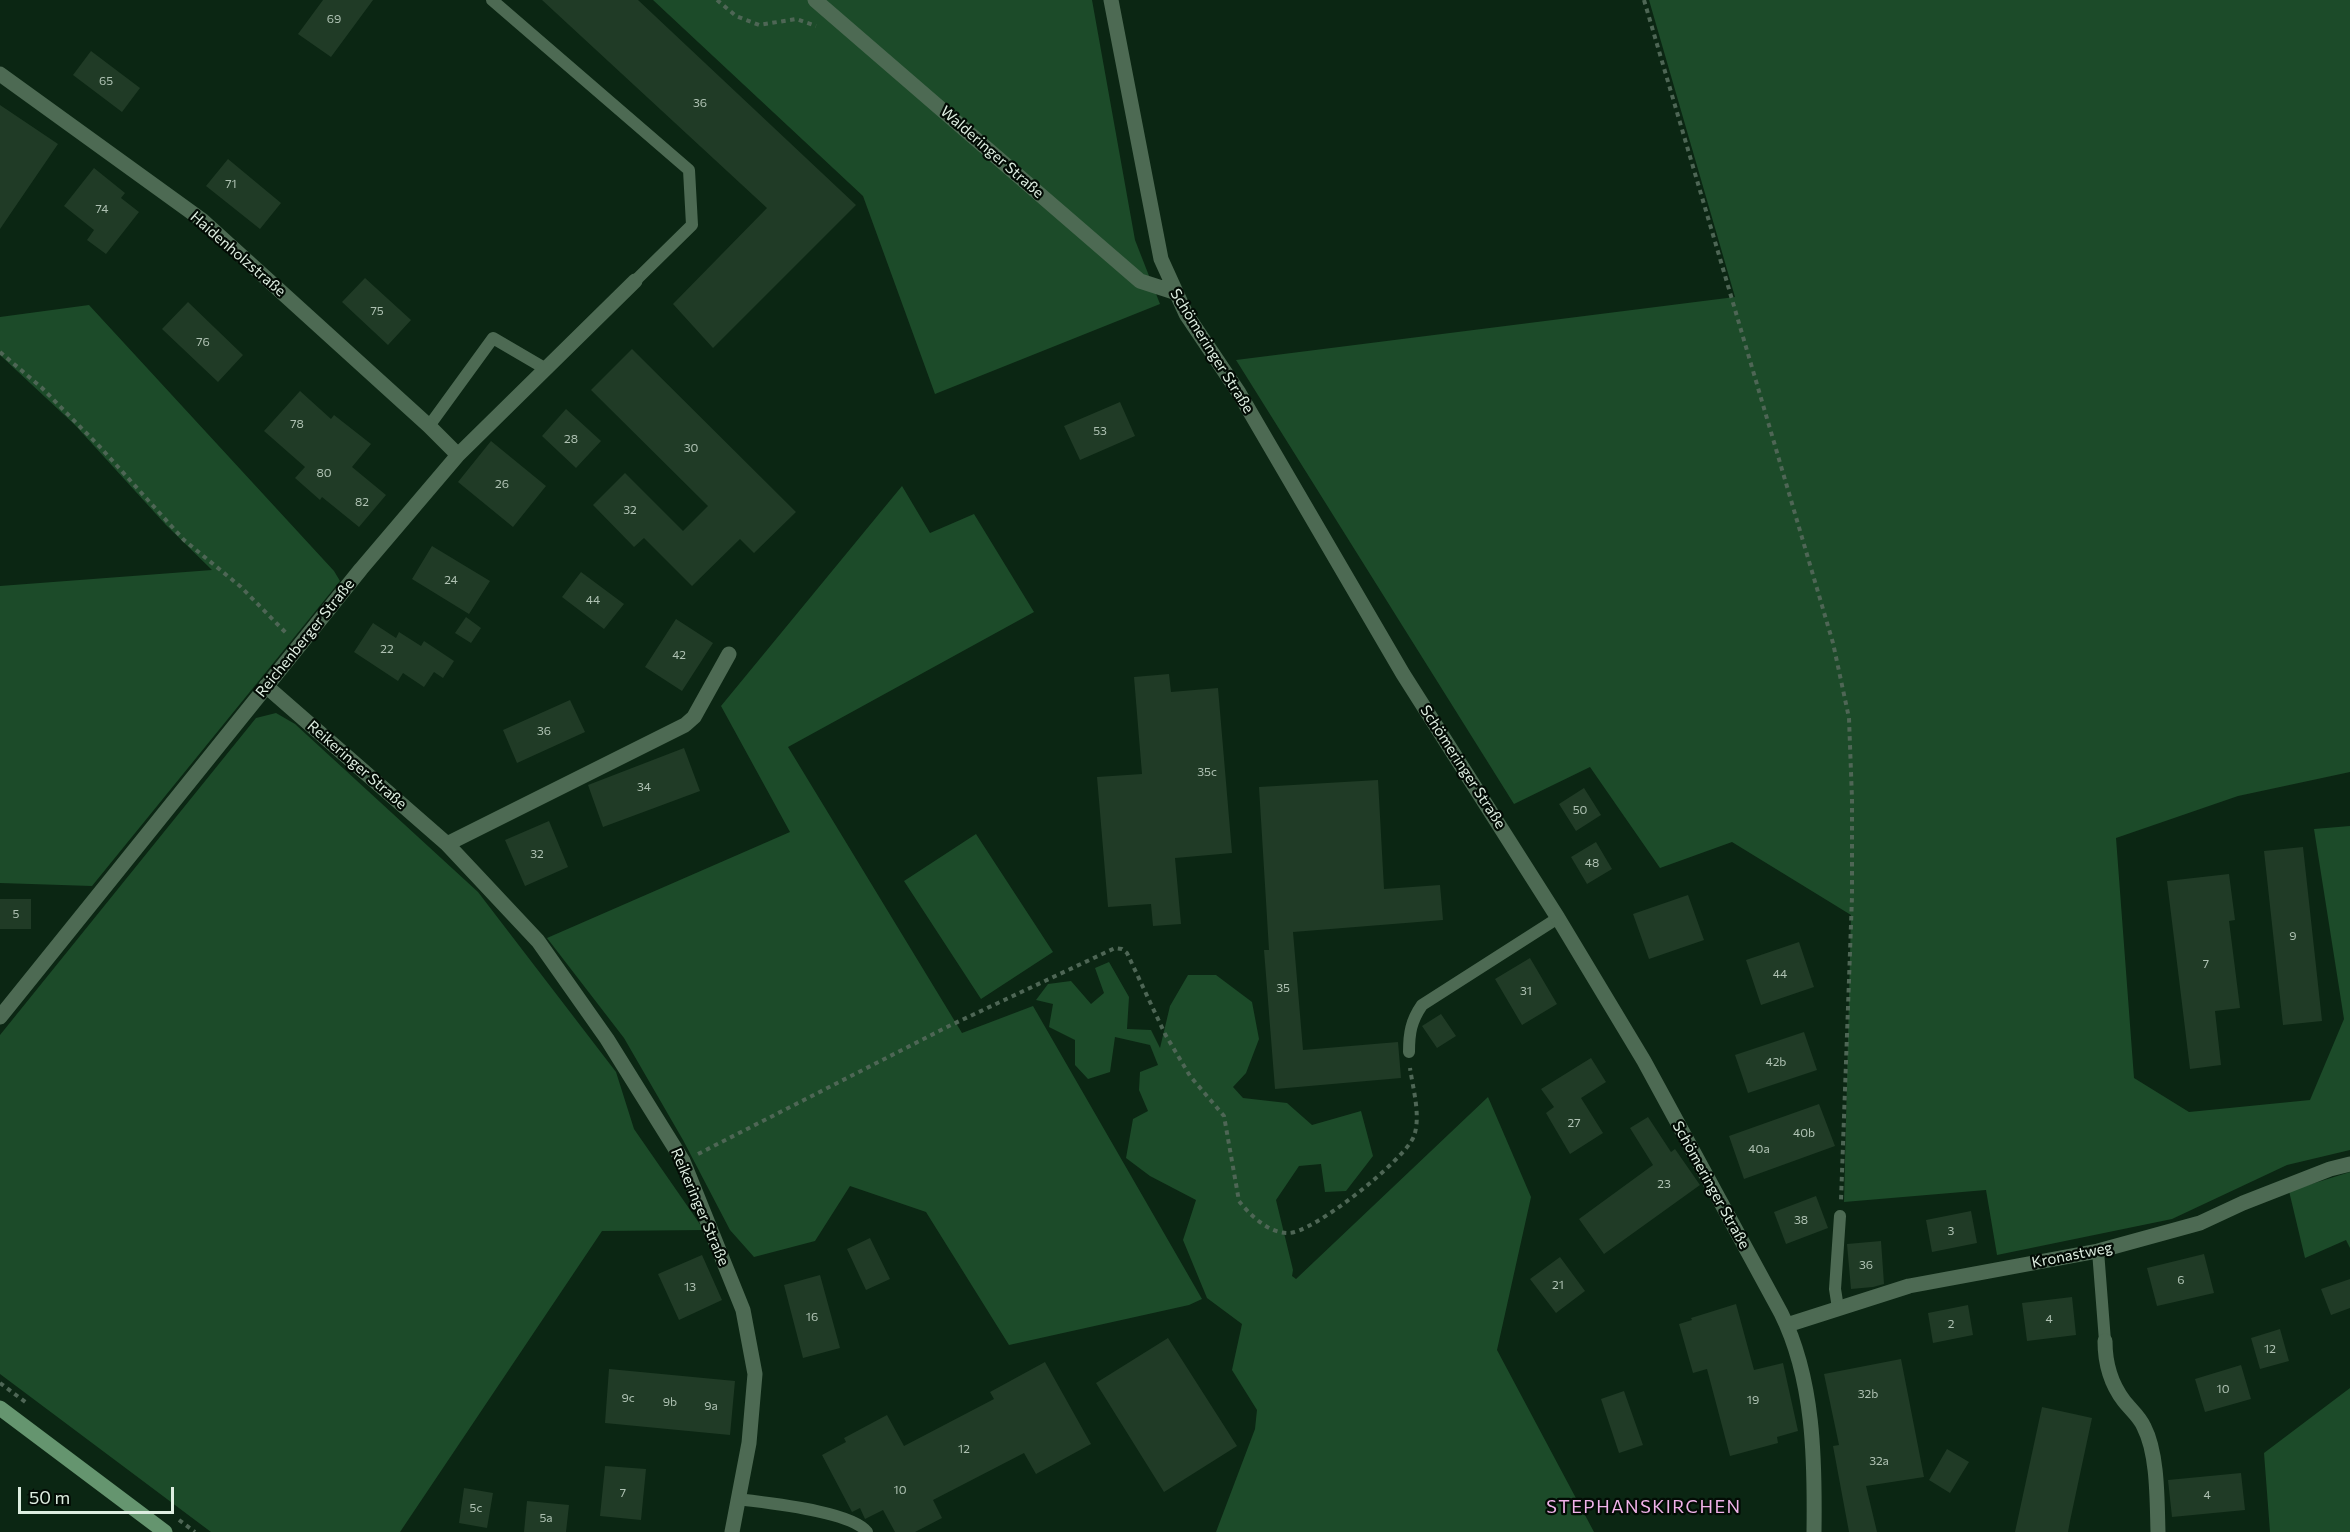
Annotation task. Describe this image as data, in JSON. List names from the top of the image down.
{
  "streets": {
    "street": [
      "Walderinger Straße",
      "Haidenholzstraße",
      "Schömeringer Straße",
      "Reichenberger Straße",
      "Reikeringer Straße",
      "Kronastweg"
    ]
  },
  "crossings": [
    ["Walderinger Straße", "Schömeringer Straße"],
    ["Haidenholzstraße", "Reichenberger Straße"],
    ["Schömeringer Straße", "Kronastweg"],
    ["Reichenberger Straße", "Reikeringer Straße"]
  ],
  "districts": ["STEPHANSKIRCHEN"],
  "house_numbers": [
    "69",
    "65",
    "36",
    "71",
    "74",
    "75",
    "76",
    "78",
    "53",
    "28",
    "30",
    "80",
    "26",
    "82",
    "32",
    "24",
    "44",
    "22",
    "42",
    "36",
    "35c",
    "34",
    "50",
    "32",
    "48",
    "5",
    "9",
    "7",
    "44",
    "35",
    "31",
    "42b",
    "27",
    "40b",
    "40a",
    "23",
    "38",
    "3",
    "36",
    "6",
    "21",
    "13",
    "16",
    "4",
    "2",
    "12",
    "10",
    "32b",
    "9c",
    "19",
    "9b",
    "9a",
    "12",
    "32a",
    "10",
    "7",
    "4",
    "5c",
    "5a"
  ],
  "scale_bar": "50 m"
}
